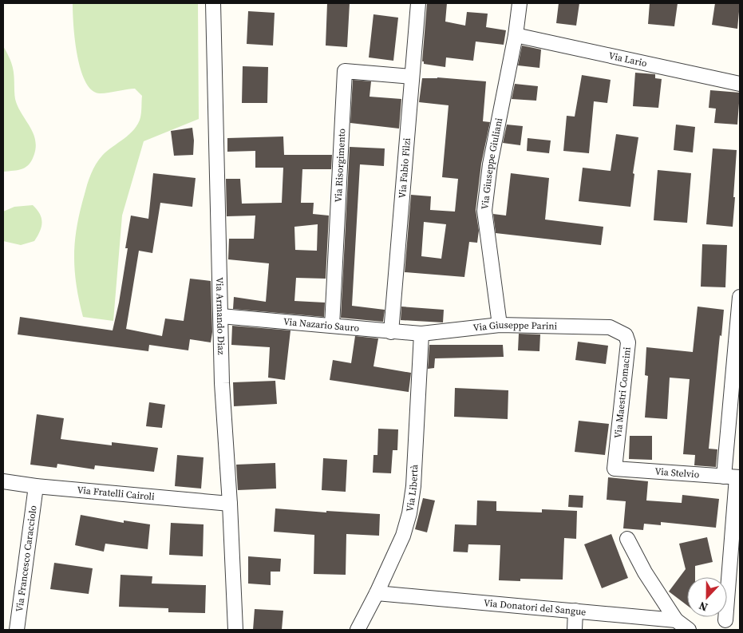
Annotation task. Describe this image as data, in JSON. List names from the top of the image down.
{
  "streets": {
    "street": [
      "Via Lario",
      "Via Giuseppe Giuliani",
      "Via Risorgimento",
      "Via Fabio Filzi",
      "Via Armando Diaz",
      "Via Nazario Sauro",
      "Via Giuseppe Parini",
      "Via Maestri Comacini",
      "Via Stelvio",
      "Via Libertà",
      "Via Fratelli Cairoli",
      "Via Francesco Caracciolo",
      "Via Donatori del Sangue"
    ]
  },
  "crossings": [
    ["Via Lario", "Via Giuseppe Giuliani"],
    ["Via Giuseppe Giuliani", "Via Giuseppe Parini"],
    ["Via Risorgimento", "Via Fabio Filzi"],
    ["Via Risorgimento", "Via Nazario Sauro"],
    ["Via Fabio Filzi", "Via Nazario Sauro"],
    ["Via Armando Diaz", "Via Nazario Sauro"],
    ["Via Armando Diaz", "Via Fratelli Cairoli"],
    ["Via Nazario Sauro", "Via Giuseppe Parini"],
    ["Via Nazario Sauro", "Via Libertà"],
    ["Via Giuseppe Parini", "Via Maestri Comacini"],
    ["Via Giuseppe Parini", "Via Libertà"],
    ["Via Maestri Comacini", "Via Stelvio"],
    ["Via Libertà", "Via Donatori del Sangue"],
    ["Via Fratelli Cairoli", "Via Francesco Caracciolo"]
  ],
  "north": "bottom"
}
